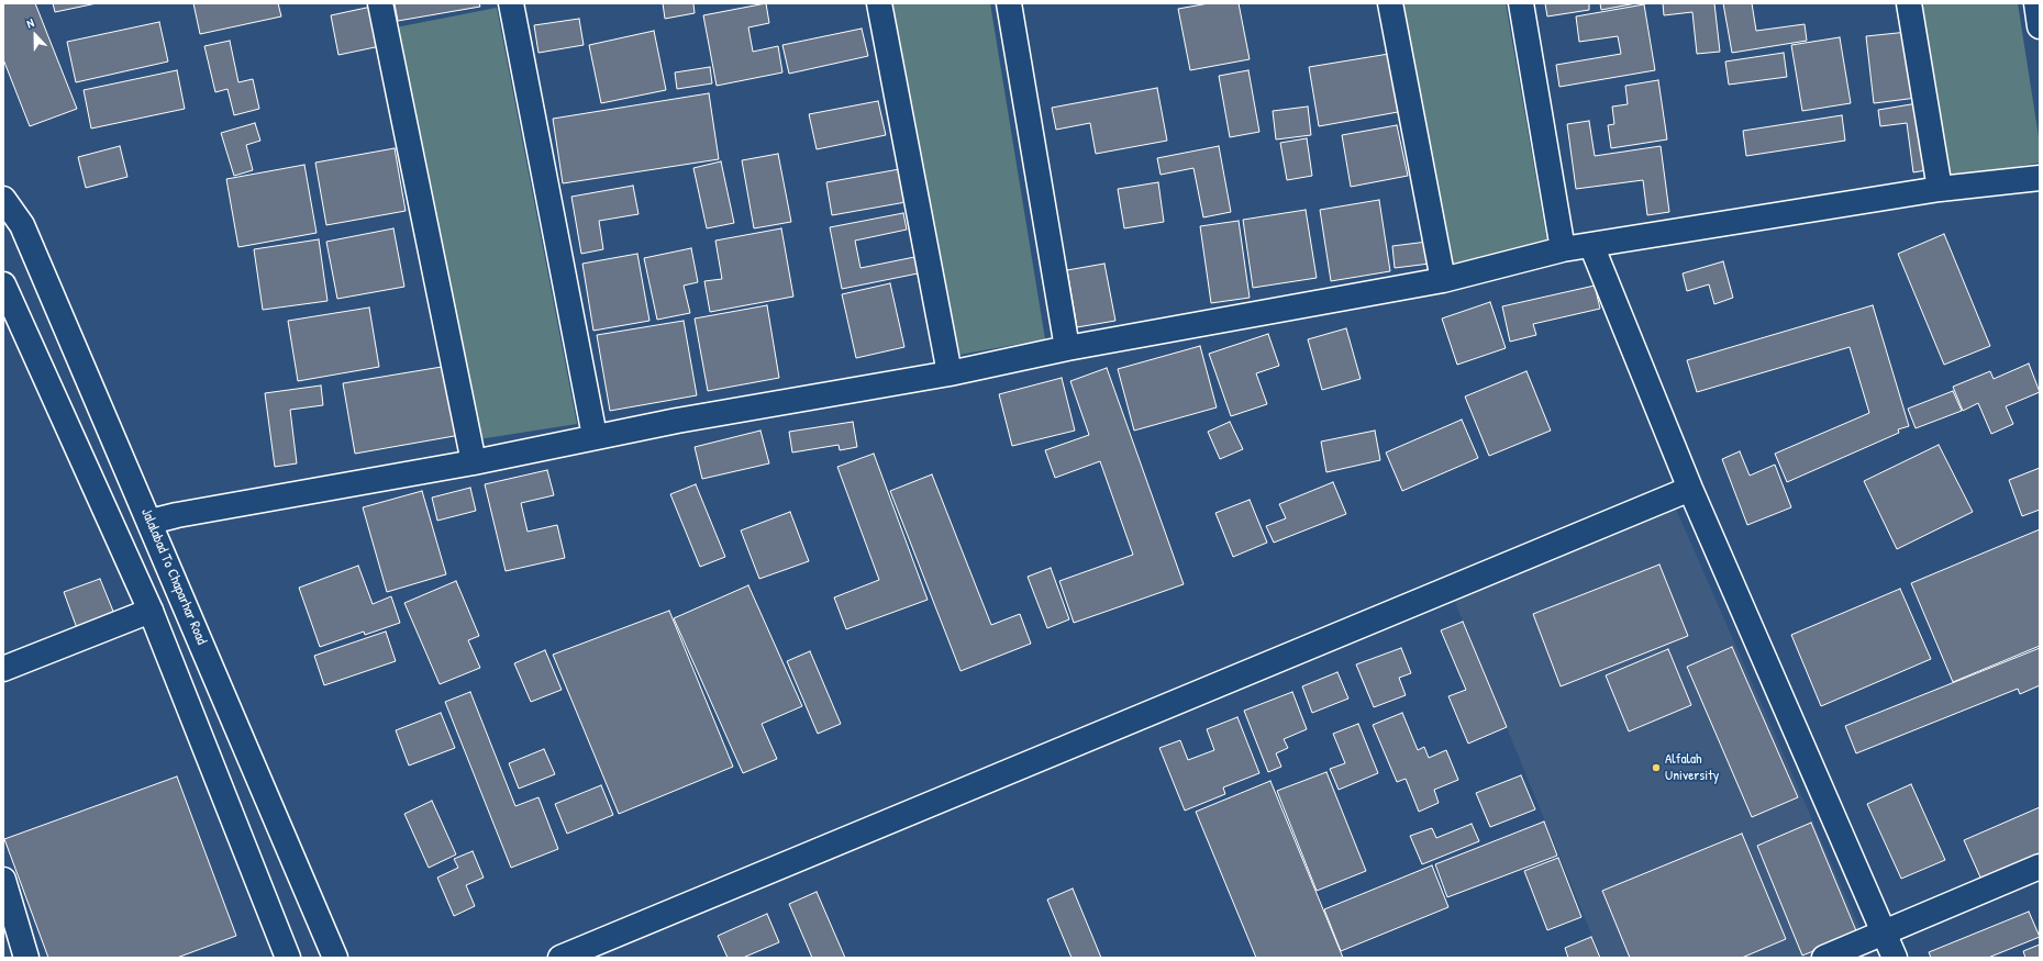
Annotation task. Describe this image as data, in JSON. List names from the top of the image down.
{
  "streets": {
    "street": ["Jalalabad To Chaparhar Road"]
  },
  "places": ["Alfalah University"],
  "north": "top"
}
